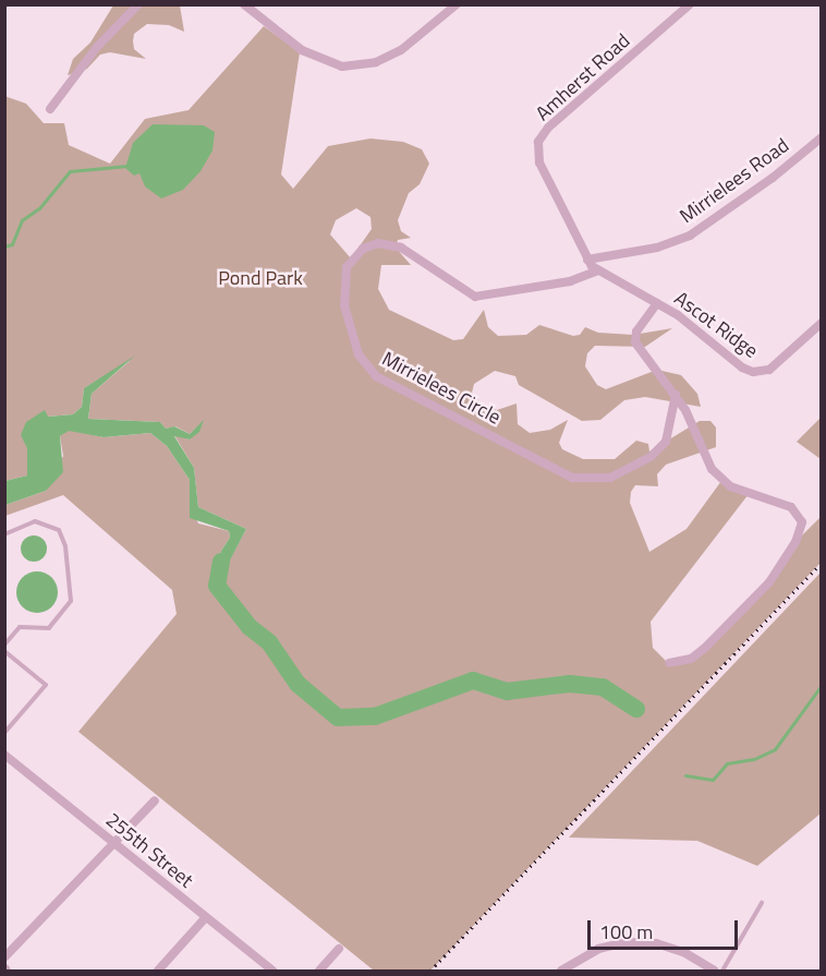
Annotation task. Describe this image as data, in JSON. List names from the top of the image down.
{
  "streets": {
    "street": [
      "Amherst Road",
      "Mirrielees Road",
      "Ascot Ridge",
      "Mirrielees Circle",
      "255th Street"
    ]
  },
  "crossings": [
    ["Amherst Road", "Mirrielees Road"],
    ["Amherst Road", "Ascot Ridge"],
    ["Mirrielees Road", "Ascot Ridge"],
    ["Ascot Ridge", "Mirrielees Circle"]
  ],
  "parks": ["Pond Park"],
  "scale_bar": "100 m"
}
